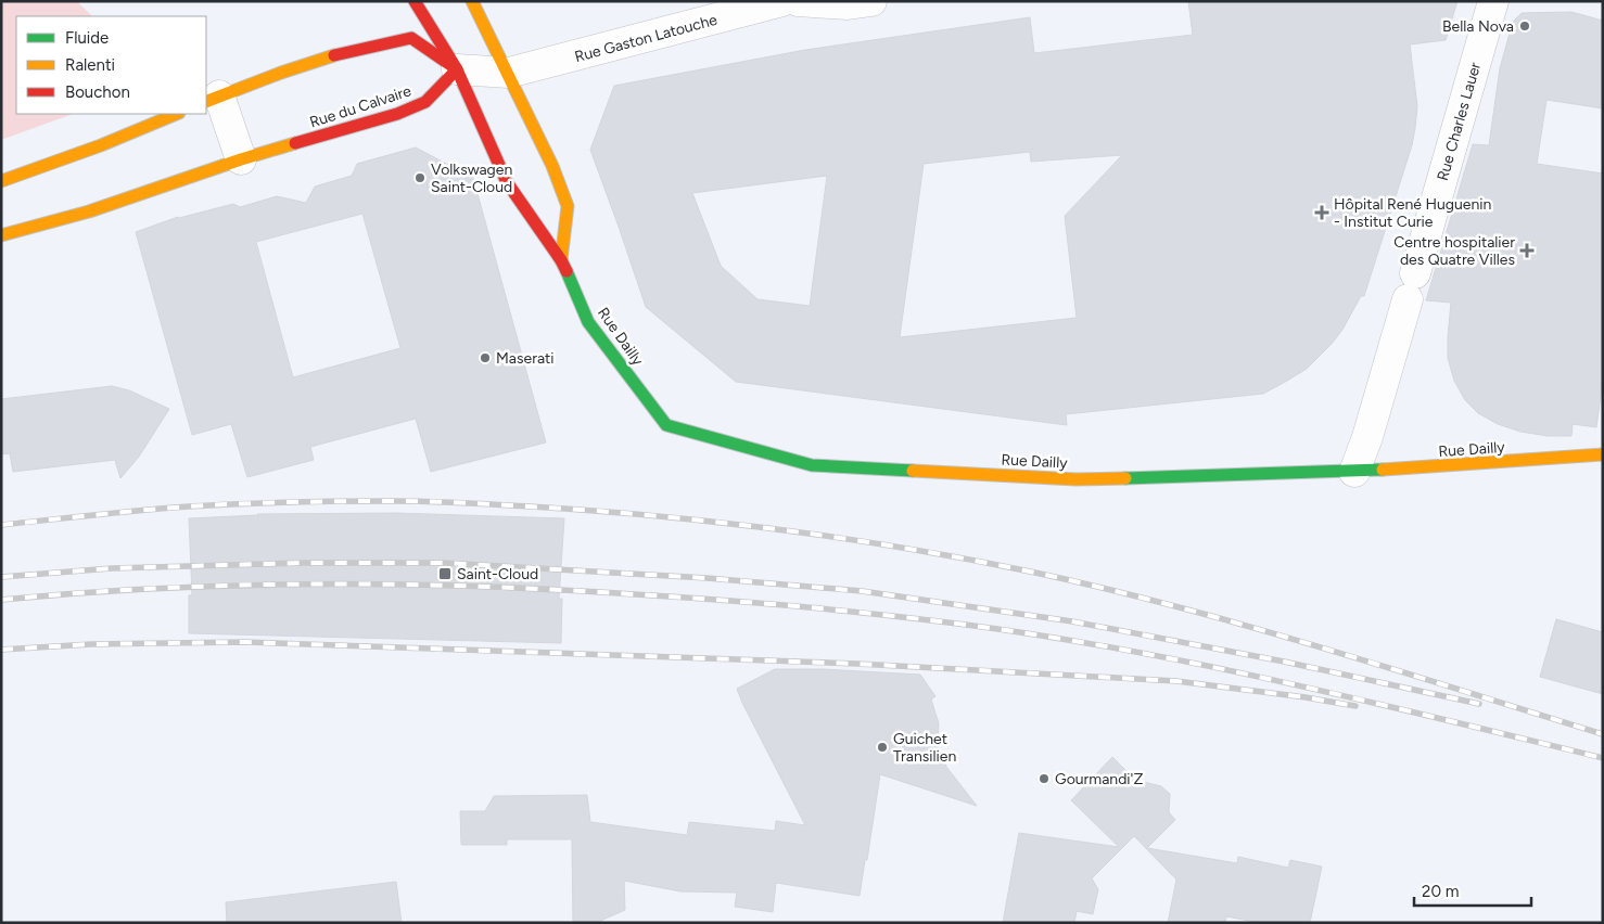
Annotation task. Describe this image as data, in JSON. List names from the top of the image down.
{
  "streets": {
    "main road": ["Rue du Calvaire", "Rue Dailly"],
    "street": ["Rue Gaston Latouche", "Rue Charles Lauer"]
  },
  "crossings": [
    ["Rue Gaston Latouche", "Rue du Calvaire"],
    ["Rue Gaston Latouche", "Rue Dailly"],
    ["Rue du Calvaire", "Rue Dailly"],
    ["Rue Charles Lauer", "Rue Dailly"]
  ],
  "places": {
    "other": [
      "Bella Nova",
      "Volkswagen Saint-Cloud",
      "Maserati",
      "Guichet Transilien",
      "Gourmandi'Z"
    ],
    "health": ["Hôpital René Huguenin - Institut Curie", "Centre hospitalier des Quatre Villes"],
    "transit": ["Saint-Cloud"]
  },
  "legend": ["Fluide", "Ralenti", "Bouchon"],
  "scale_bar": "20 m"
}
